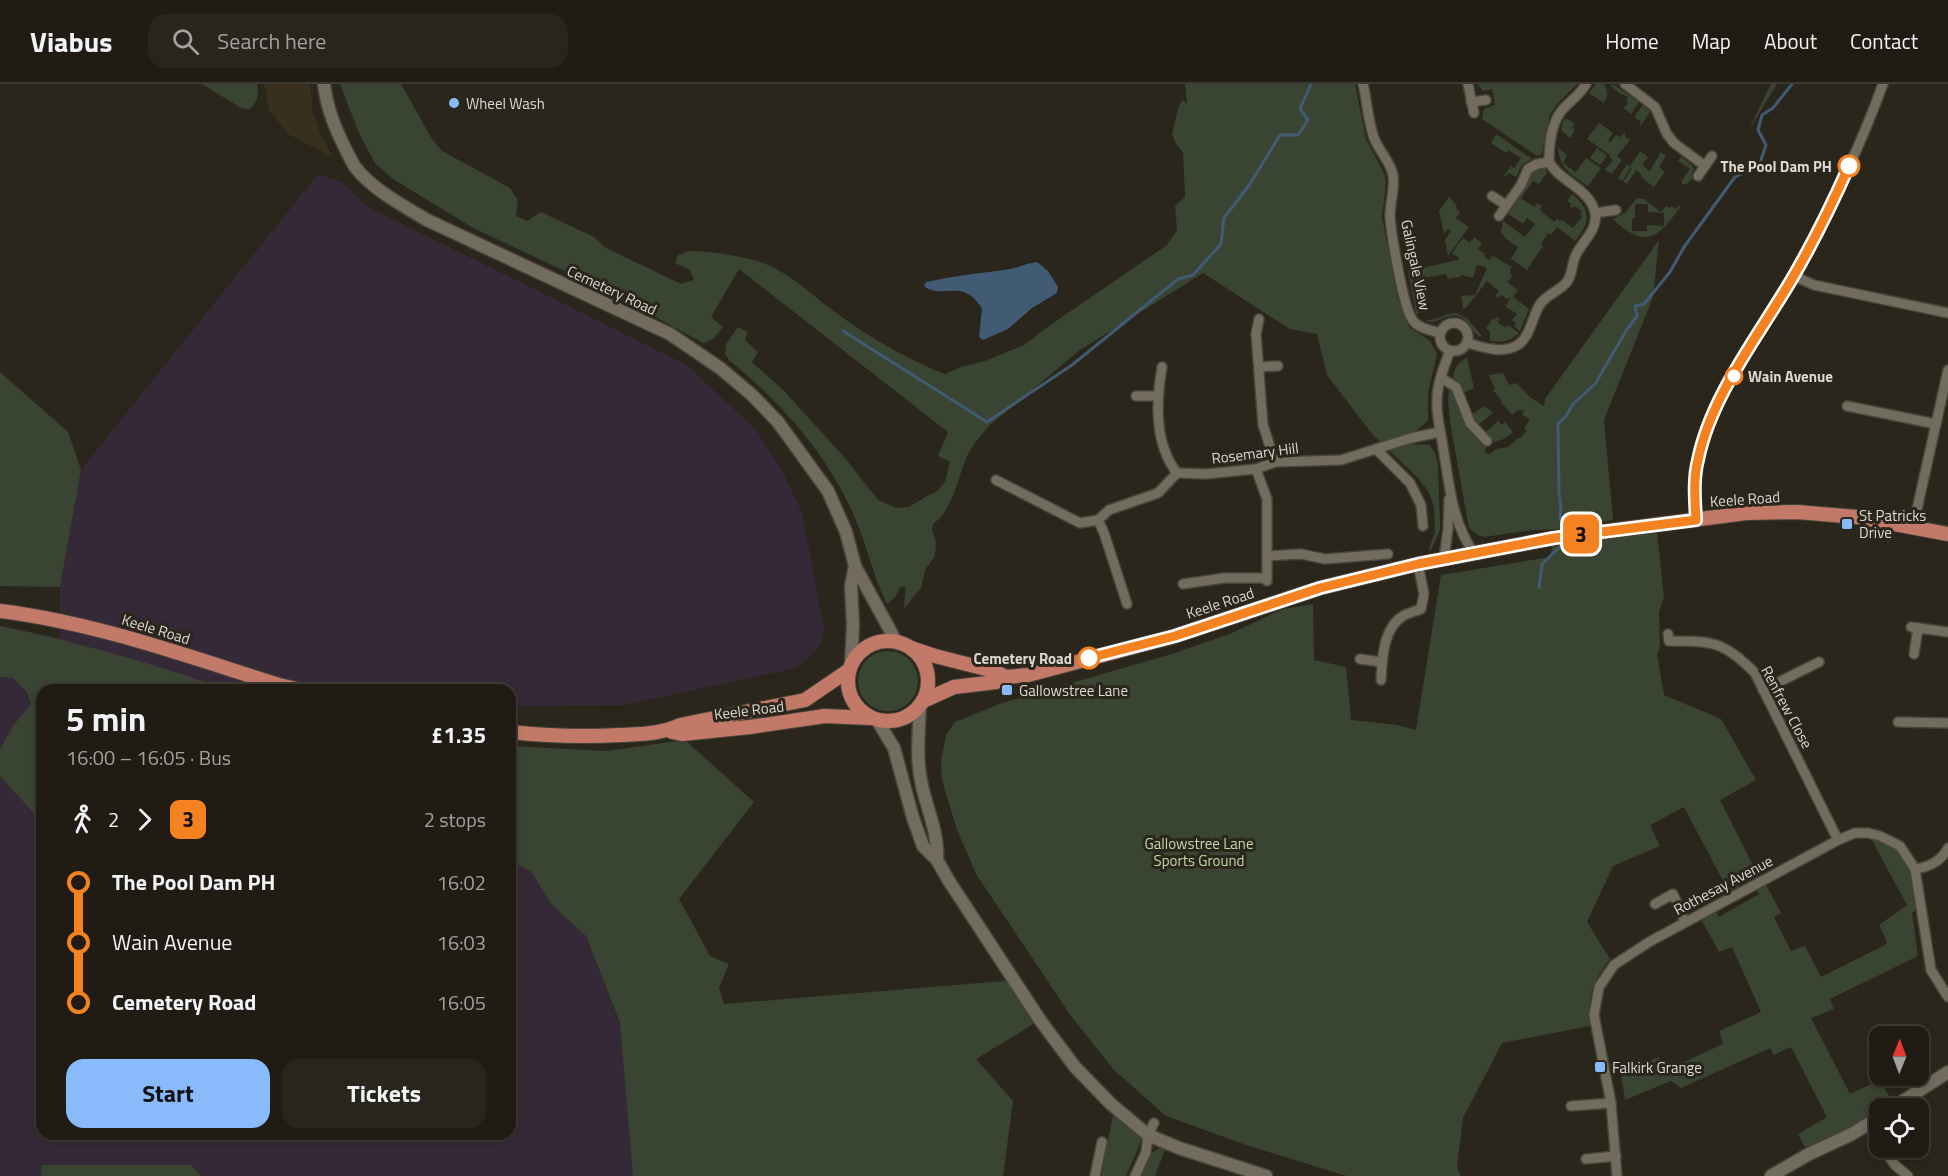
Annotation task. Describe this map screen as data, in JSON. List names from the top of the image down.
{
  "streets": {
    "main road": ["Keele Road"],
    "street": [
      "Galingale View",
      "Cemetery Road",
      "Rosemary Hill",
      "Renfrew Close",
      "Rothesay Avenue"
    ]
  },
  "crossings": [
    ["Cemetery Road", "Keele Road"],
    ["Renfrew Close", "Rothesay Avenue"]
  ],
  "parks": ["Gallowstree Lane Sports Ground"],
  "places": {
    "other": [
      "Wheel Wash",
      "The Pool Dam PH",
      "Wain Avenue",
      "Cemetery Road"
    ],
    "transit": ["St Patricks Drive", "Gallowstree Lane", "Falkirk Grange"]
  },
  "lines": ["bus line 3"],
  "north": "top",
  "page": {
    "header": "Viabus",
    "search": "Search here",
    "nav": [
      "Home",
      "Map",
      "About",
      "Contact"
    ],
    "on_map": "3",
    "heading": ["5 min", "16:00 – 16:05 · Bus", "£1.35"],
    "legs": ["2", "3", "2 stops"],
    "list": [
      {
        "name": "The Pool Dam PH",
        "value": "16:02"
      },
      {
        "name": "Wain Avenue",
        "value": "16:03"
      },
      {
        "name": "Cemetery Road",
        "value": "16:05"
      }
    ],
    "buttons": ["Start", "Tickets"]
  }
}
